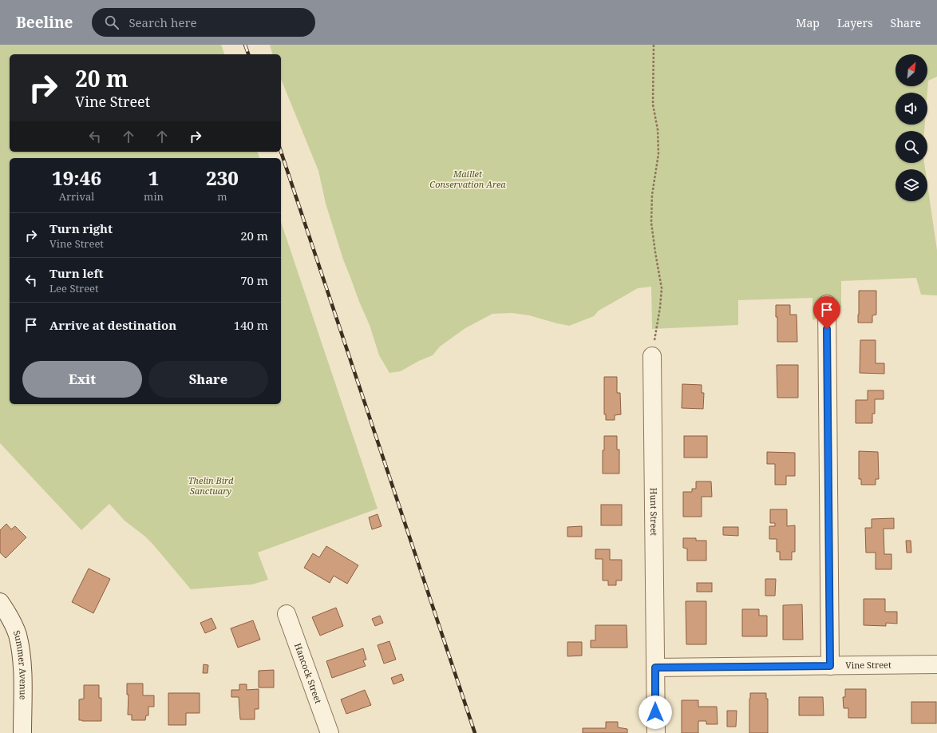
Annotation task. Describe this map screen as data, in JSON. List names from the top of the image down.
{
  "streets": {
    "street": [
      "Hunt Street",
      "Vine Street",
      "Summer Avenue",
      "Hancock Street"
    ]
  },
  "crossings": [
    ["Hunt Street", "Vine Street"]
  ],
  "parks": ["Maillet Conservation Area", "Thelin Bird Sanctuary"],
  "north": "top right",
  "page": {
    "header": "Beeline",
    "search": "Search here",
    "nav": ["Map", "Layers", "Share"],
    "turn": ["20 m", "Vine Street"],
    "eta": [
      "19:46",
      "Arrival",
      "1",
      "min",
      "230",
      "m"
    ],
    "list": [
      {
        "name": "Turn right",
        "note": "Vine Street",
        "value": "20 m"
      },
      {
        "name": "Turn left",
        "note": "Lee Street",
        "value": "70 m"
      },
      {
        "name": "Arrive at destination",
        "value": "140 m"
      }
    ],
    "buttons": ["Exit", "Share"]
  }
}
